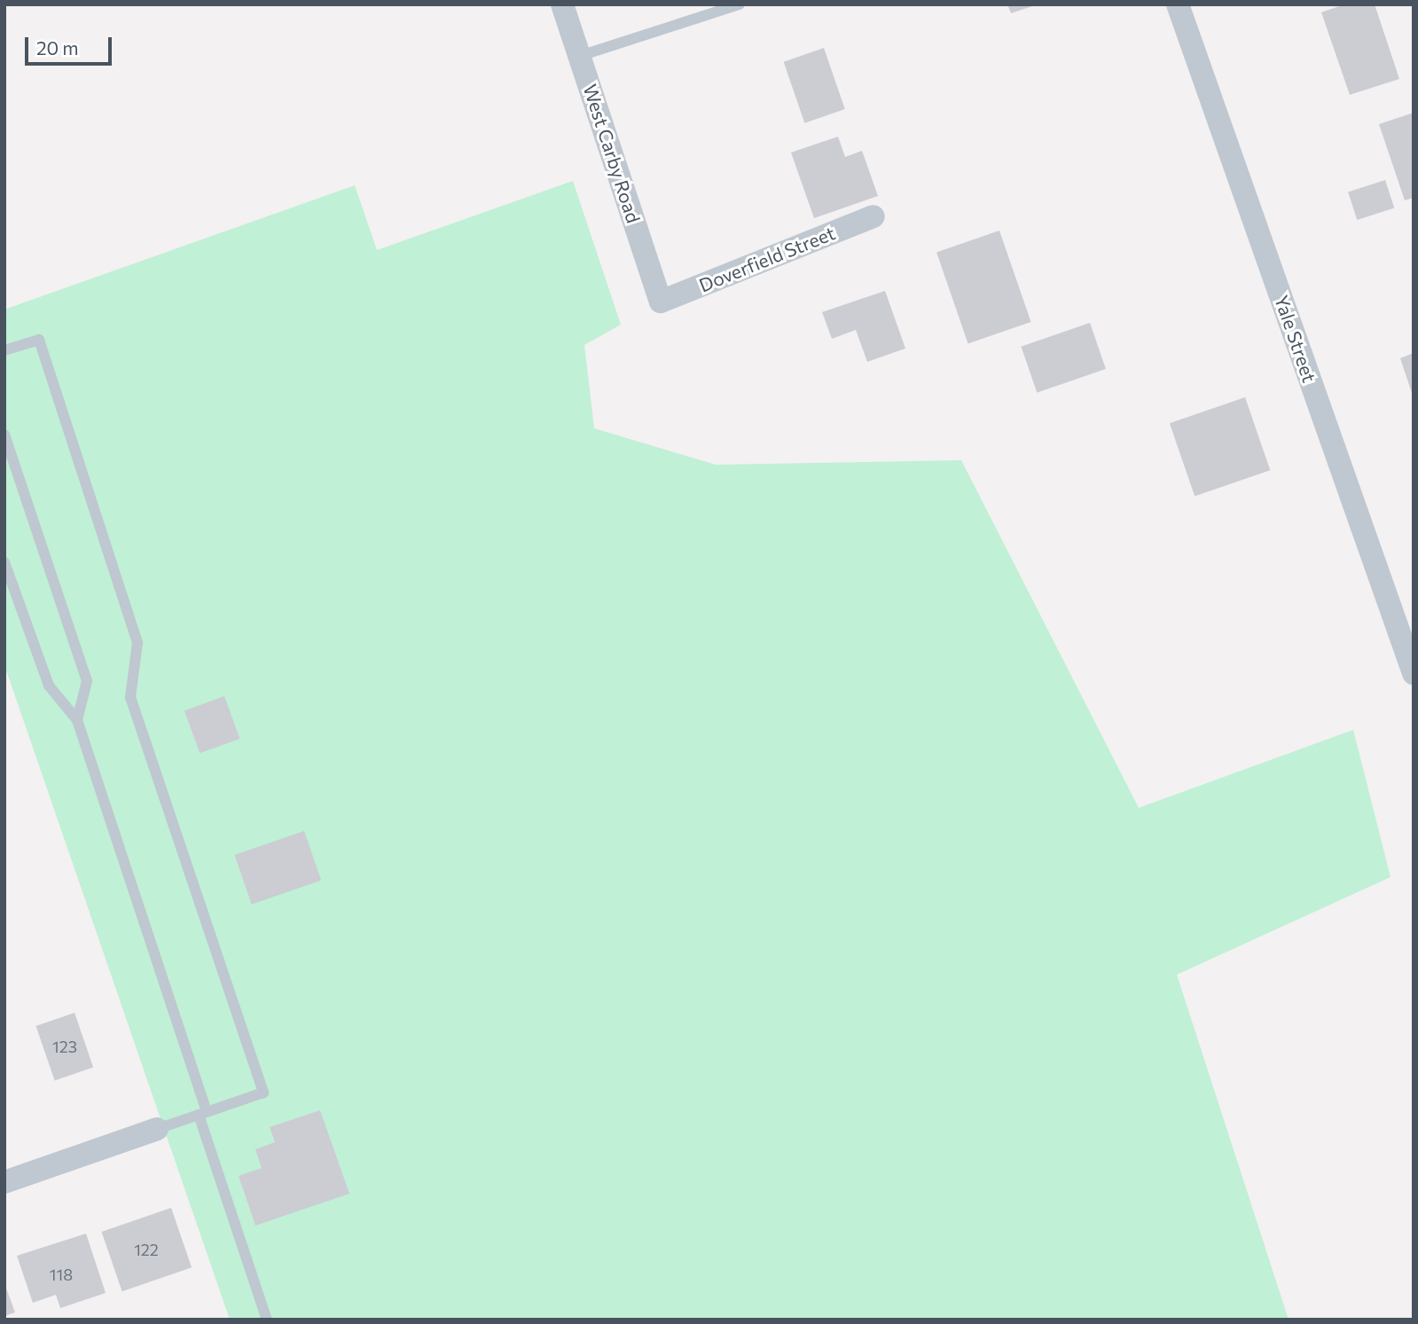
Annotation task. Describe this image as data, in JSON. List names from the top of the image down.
{
  "streets": {
    "street": ["West Carby Road", "Doverfield Street", "Yale Street"]
  },
  "crossings": [
    ["West Carby Road", "Doverfield Street"]
  ],
  "house_numbers": ["123", "122", "118"],
  "scale_bar": "20 m"
}
